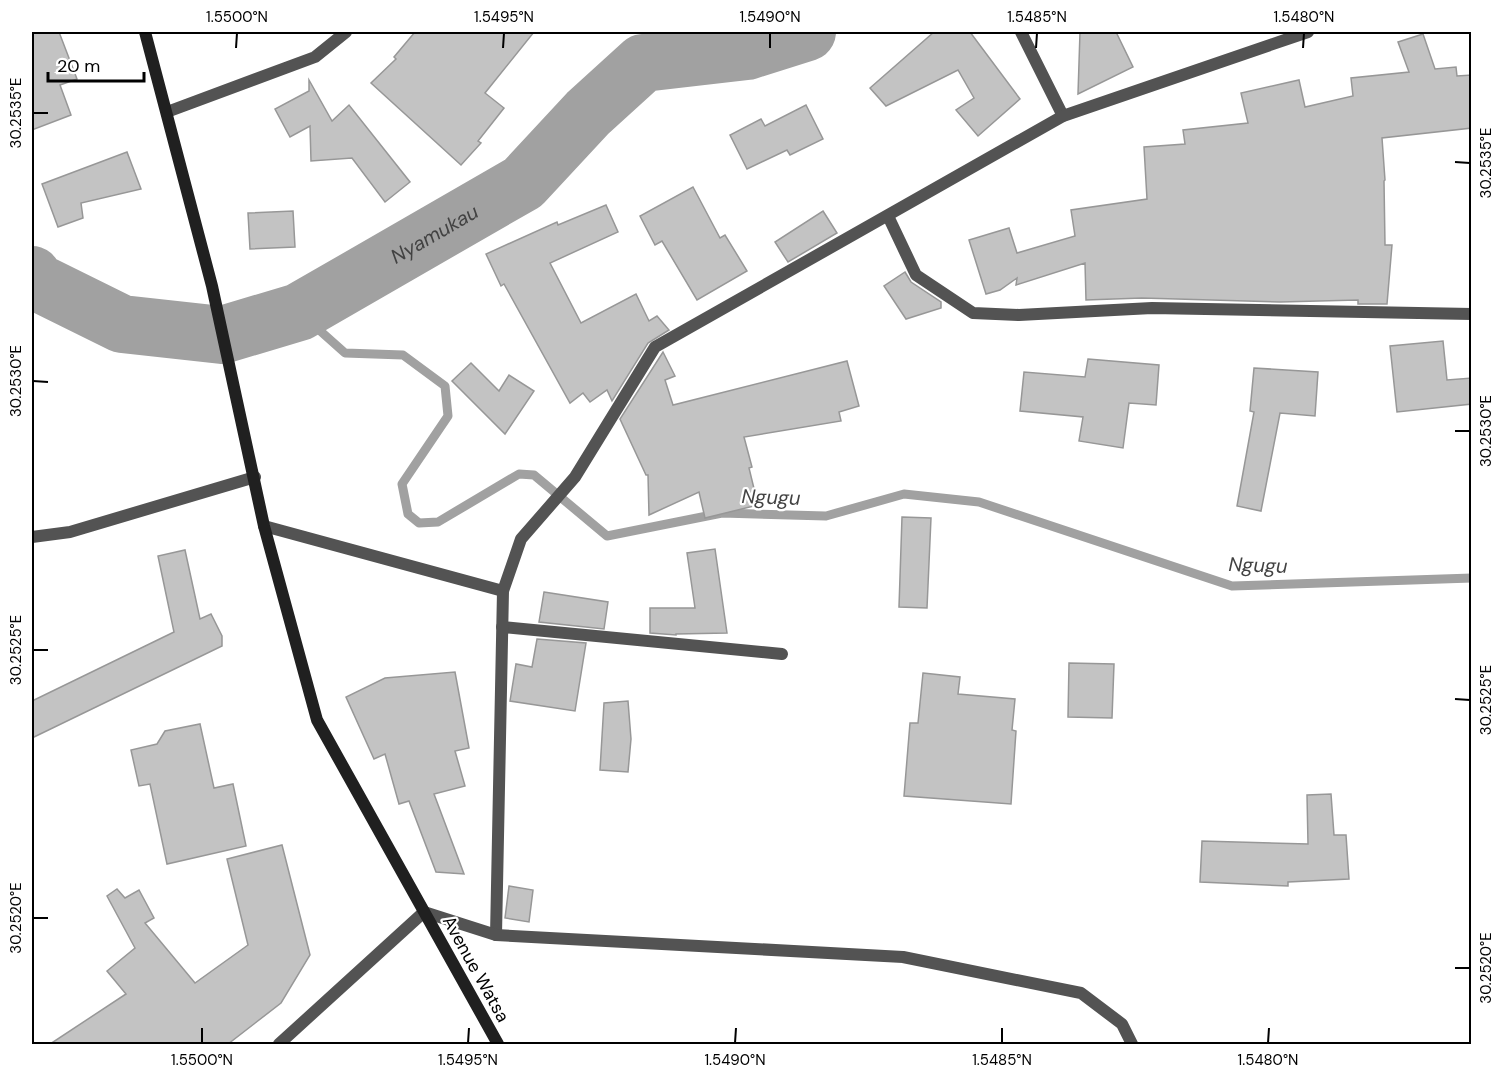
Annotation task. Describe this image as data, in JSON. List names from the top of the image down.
{
  "streets": {
    "street": ["Avenue Watsa"]
  },
  "water": ["Nyamukau", "Ngugu"],
  "scale_bar": "20 m",
  "coordinates": [
    "1.5500°N",
    "1.5495°N",
    "1.5490°N",
    "1.5485°N",
    "1.5480°N",
    "30.2535°E",
    "30.2530°E",
    "30.2525°E",
    "30.2520°E"
  ]
}
